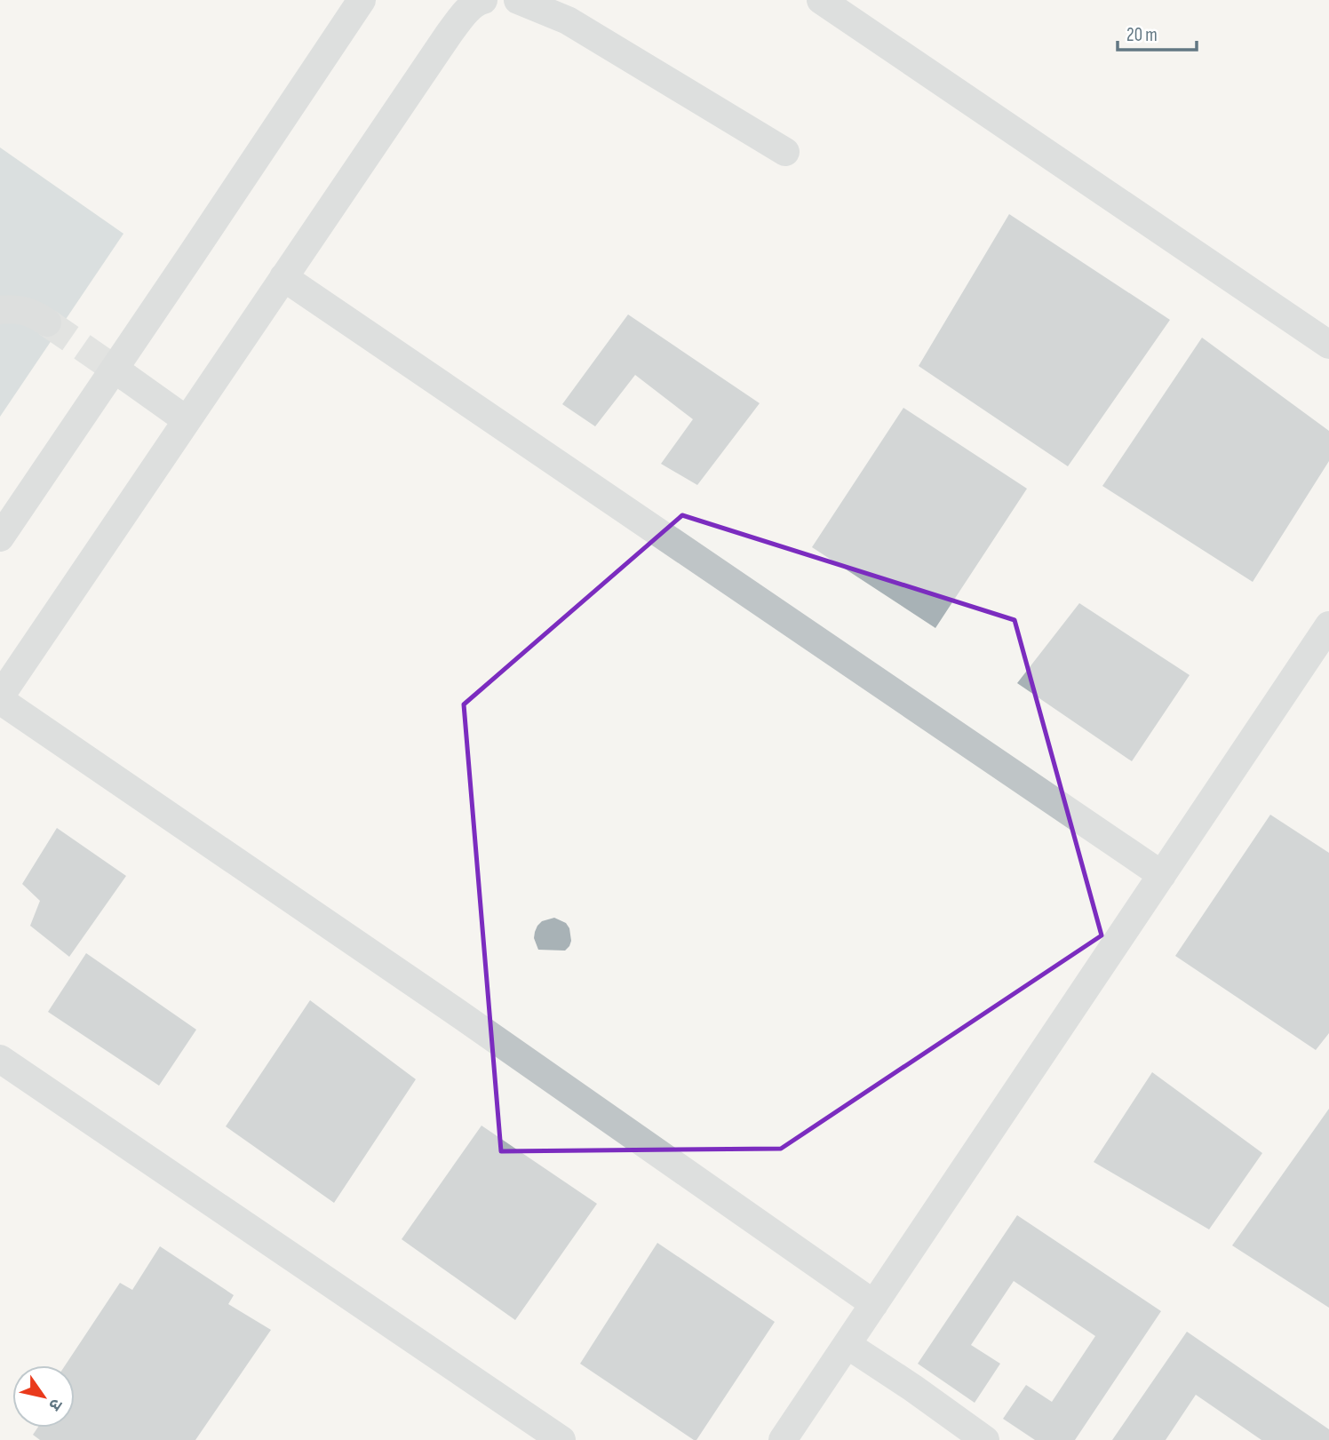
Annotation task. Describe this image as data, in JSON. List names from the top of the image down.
{
  "scale_bar": "20 m",
  "north": "bottom right"
}
